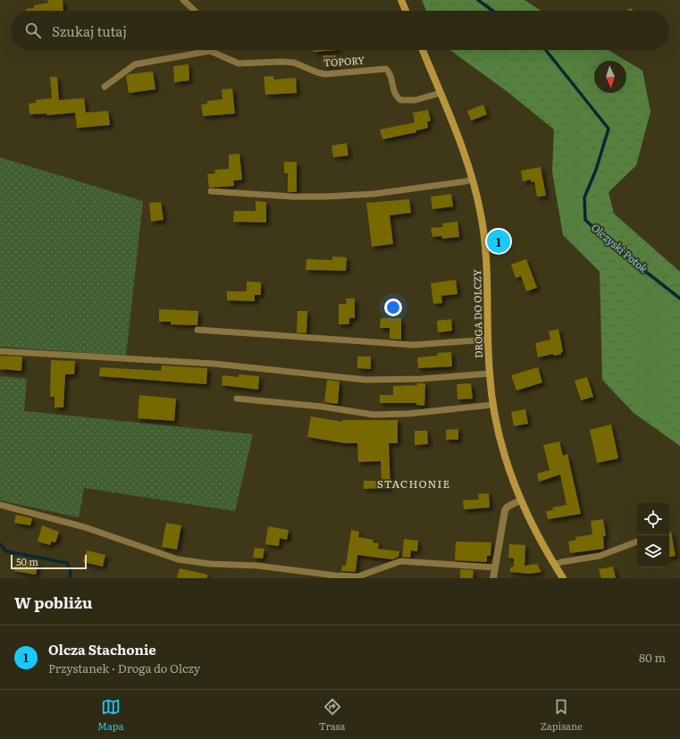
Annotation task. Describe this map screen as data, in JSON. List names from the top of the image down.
{
  "streets": {
    "street": ["DROGA DO OLCZY"],
    "lane": ["TOPORY"]
  },
  "crossings": [
    ["TOPORY", "DROGA DO OLCZY"]
  ],
  "districts": ["STACHONIE"],
  "water": ["Olczyski Potok"],
  "scale_bar": "50 m",
  "north": "bottom",
  "page": {
    "search": "Szukaj tutaj",
    "pins": "1",
    "scale": "50 m",
    "heading": "W pobliżu",
    "list": [
      {
        "mark": "1",
        "name": "Olcza Stachonie",
        "note": "Przystanek · Droga do Olczy",
        "value": "80 m"
      }
    ],
    "nav": ["Mapa", "Trasa", "Zapisane"]
  }
}
